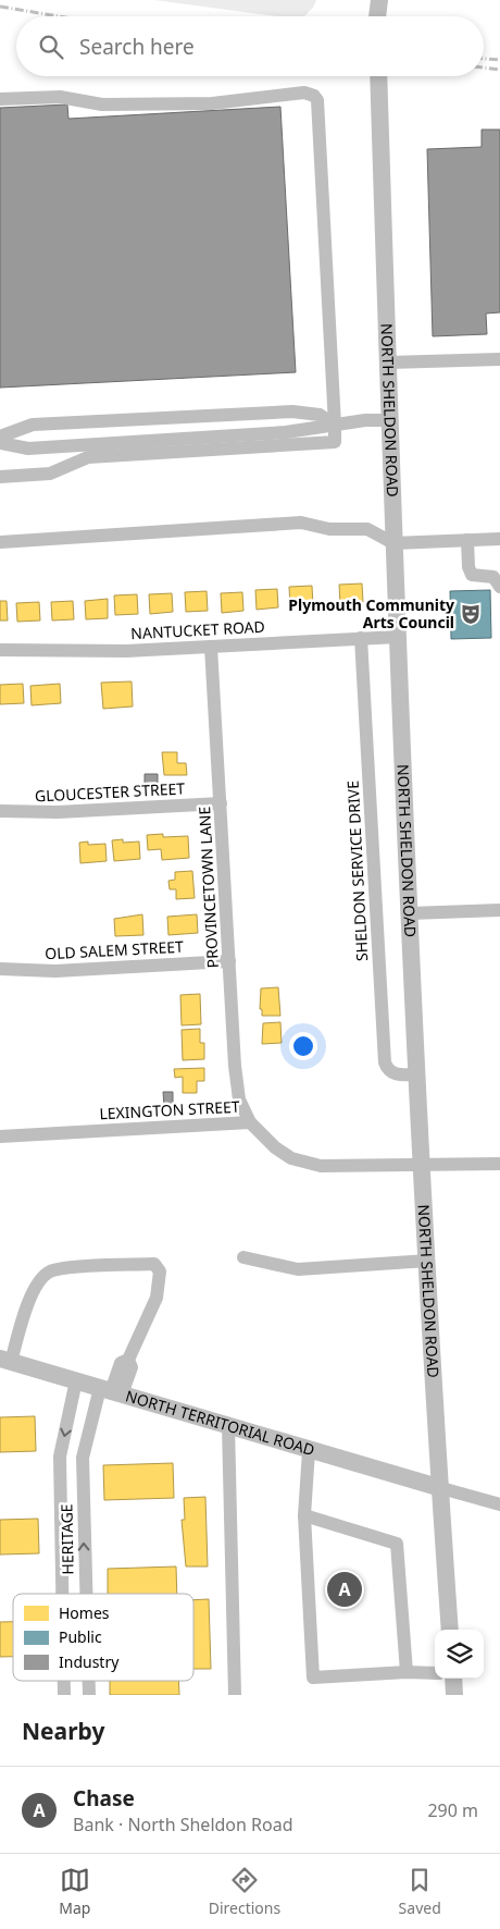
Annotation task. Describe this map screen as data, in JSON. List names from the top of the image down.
{
  "streets": {
    "main road": ["NORTH SHELDON ROAD", "NORTH TERRITORIAL ROAD"],
    "street": [
      "NANTUCKET ROAD",
      "GLOUCESTER STREET",
      "SHELDON SERVICE DRIVE",
      "PROVINCETOWN LANE",
      "OLD SALEM STREET",
      "LEXINGTON STREET",
      "HERITAGE"
    ]
  },
  "crossings": [
    ["NORTH SHELDON ROAD", "NANTUCKET ROAD"],
    ["NORTH SHELDON ROAD", "SHELDON SERVICE DRIVE"],
    ["NORTH SHELDON ROAD", "LEXINGTON STREET"],
    ["NORTH SHELDON ROAD", "NORTH TERRITORIAL ROAD"],
    ["NANTUCKET ROAD", "SHELDON SERVICE DRIVE"],
    ["NANTUCKET ROAD", "PROVINCETOWN LANE"],
    ["GLOUCESTER STREET", "PROVINCETOWN LANE"],
    ["PROVINCETOWN LANE", "OLD SALEM STREET"],
    ["PROVINCETOWN LANE", "LEXINGTON STREET"],
    ["NORTH TERRITORIAL ROAD", "HERITAGE"]
  ],
  "places": {
    "theatre": ["Plymouth Community Arts Council"]
  },
  "legend": ["Homes", "Public", "Industry"],
  "page": {
    "search": "Search here",
    "pins": "A",
    "heading": "Nearby",
    "list": [
      {
        "mark": "A",
        "name": "Chase",
        "note": "Bank · North Sheldon Road",
        "value": "290 m"
      }
    ],
    "nav": ["Map", "Directions", "Saved"]
  }
}
